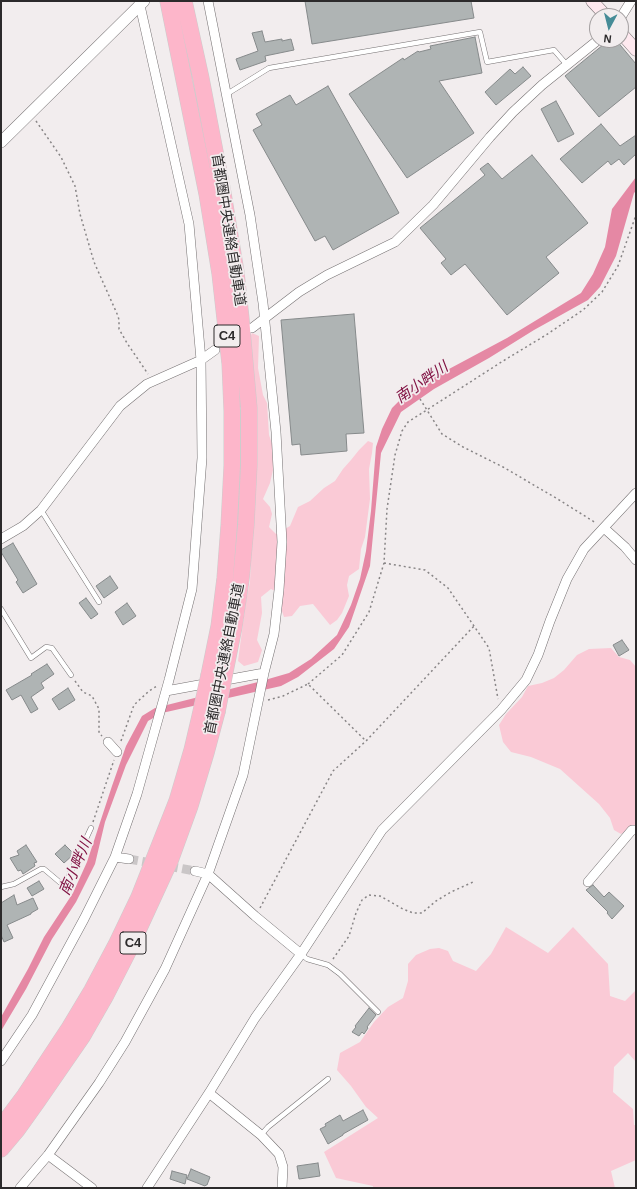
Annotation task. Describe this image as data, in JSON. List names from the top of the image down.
{
  "streets": {
    "highway": ["首都圏中央連絡自動車道", "C4"]
  },
  "water": ["南小畔川"],
  "north": "bottom"
}
